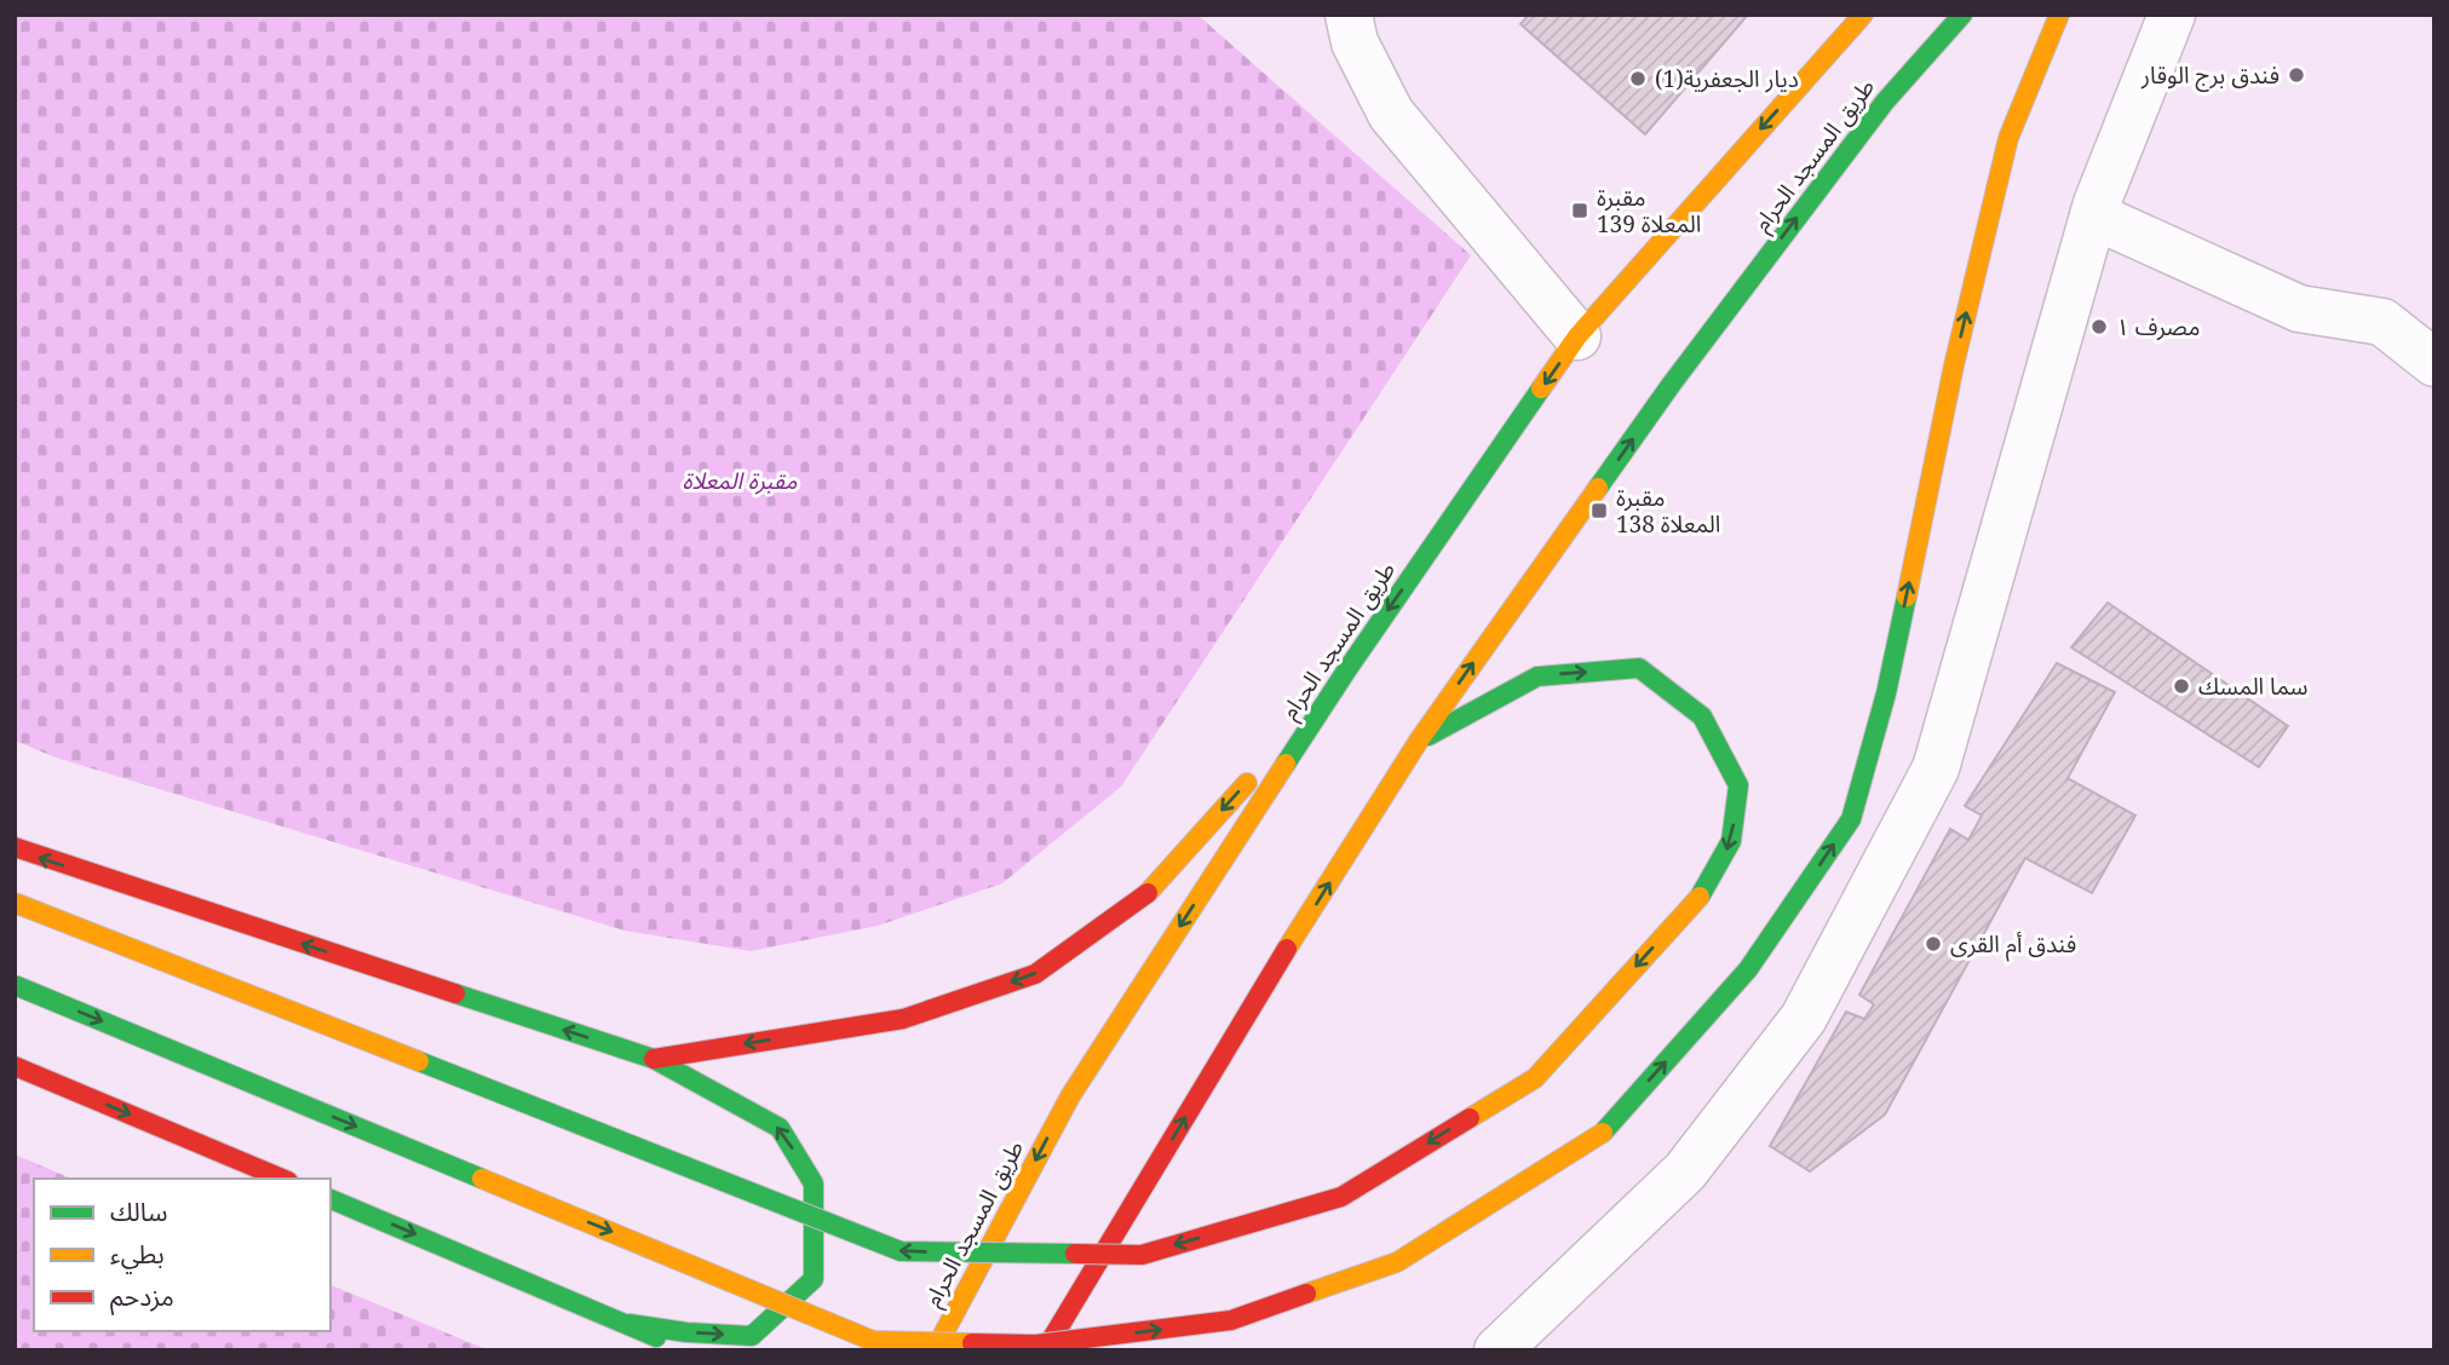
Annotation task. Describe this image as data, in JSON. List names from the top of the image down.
{
  "streets": {
    "main road": ["طريق المسجد الحرام"]
  },
  "parks": ["مقبرة المعلاة"],
  "places": {
    "other": [
      "فندق برج الوقار",
      "ديار الجعفرية(1)",
      "مصرف ١",
      "سما المسك",
      "فندق أم القرى"
    ],
    "transit": ["مقبرة المعلاة 139", "مقبرة المعلاة 138"]
  },
  "legend": ["سالك", "بطيء", "مزدحم"]
}
